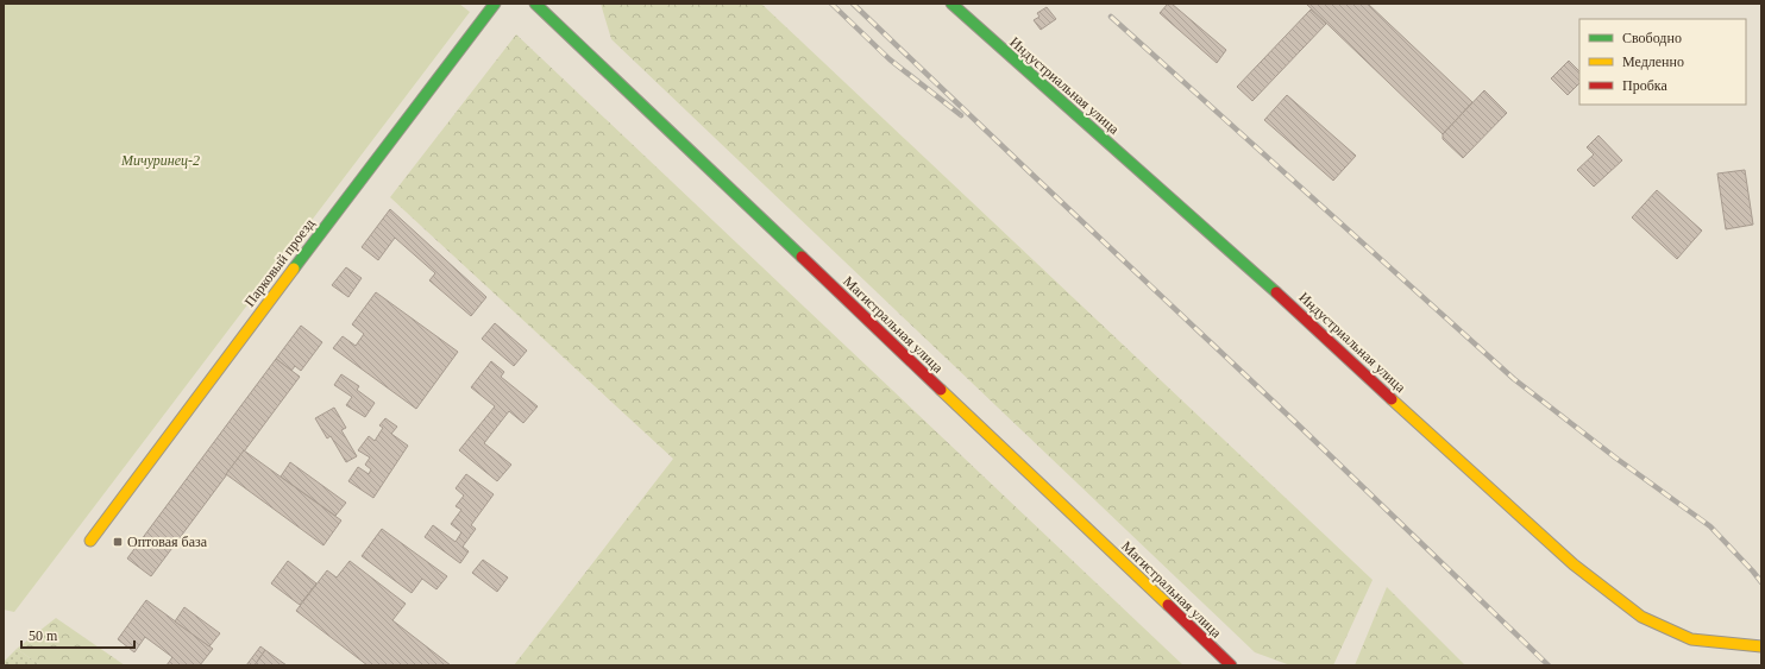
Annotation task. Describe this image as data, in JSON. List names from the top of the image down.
{
  "streets": {
    "street": ["Индустриальная улица", "Парковый проезд", "Магистральная улица"]
  },
  "parks": ["Мичуринец-2"],
  "places": {
    "transit": ["Оптовая база"]
  },
  "legend": ["Свободно", "Медленно", "Пробка"],
  "scale_bar": "50 m"
}
